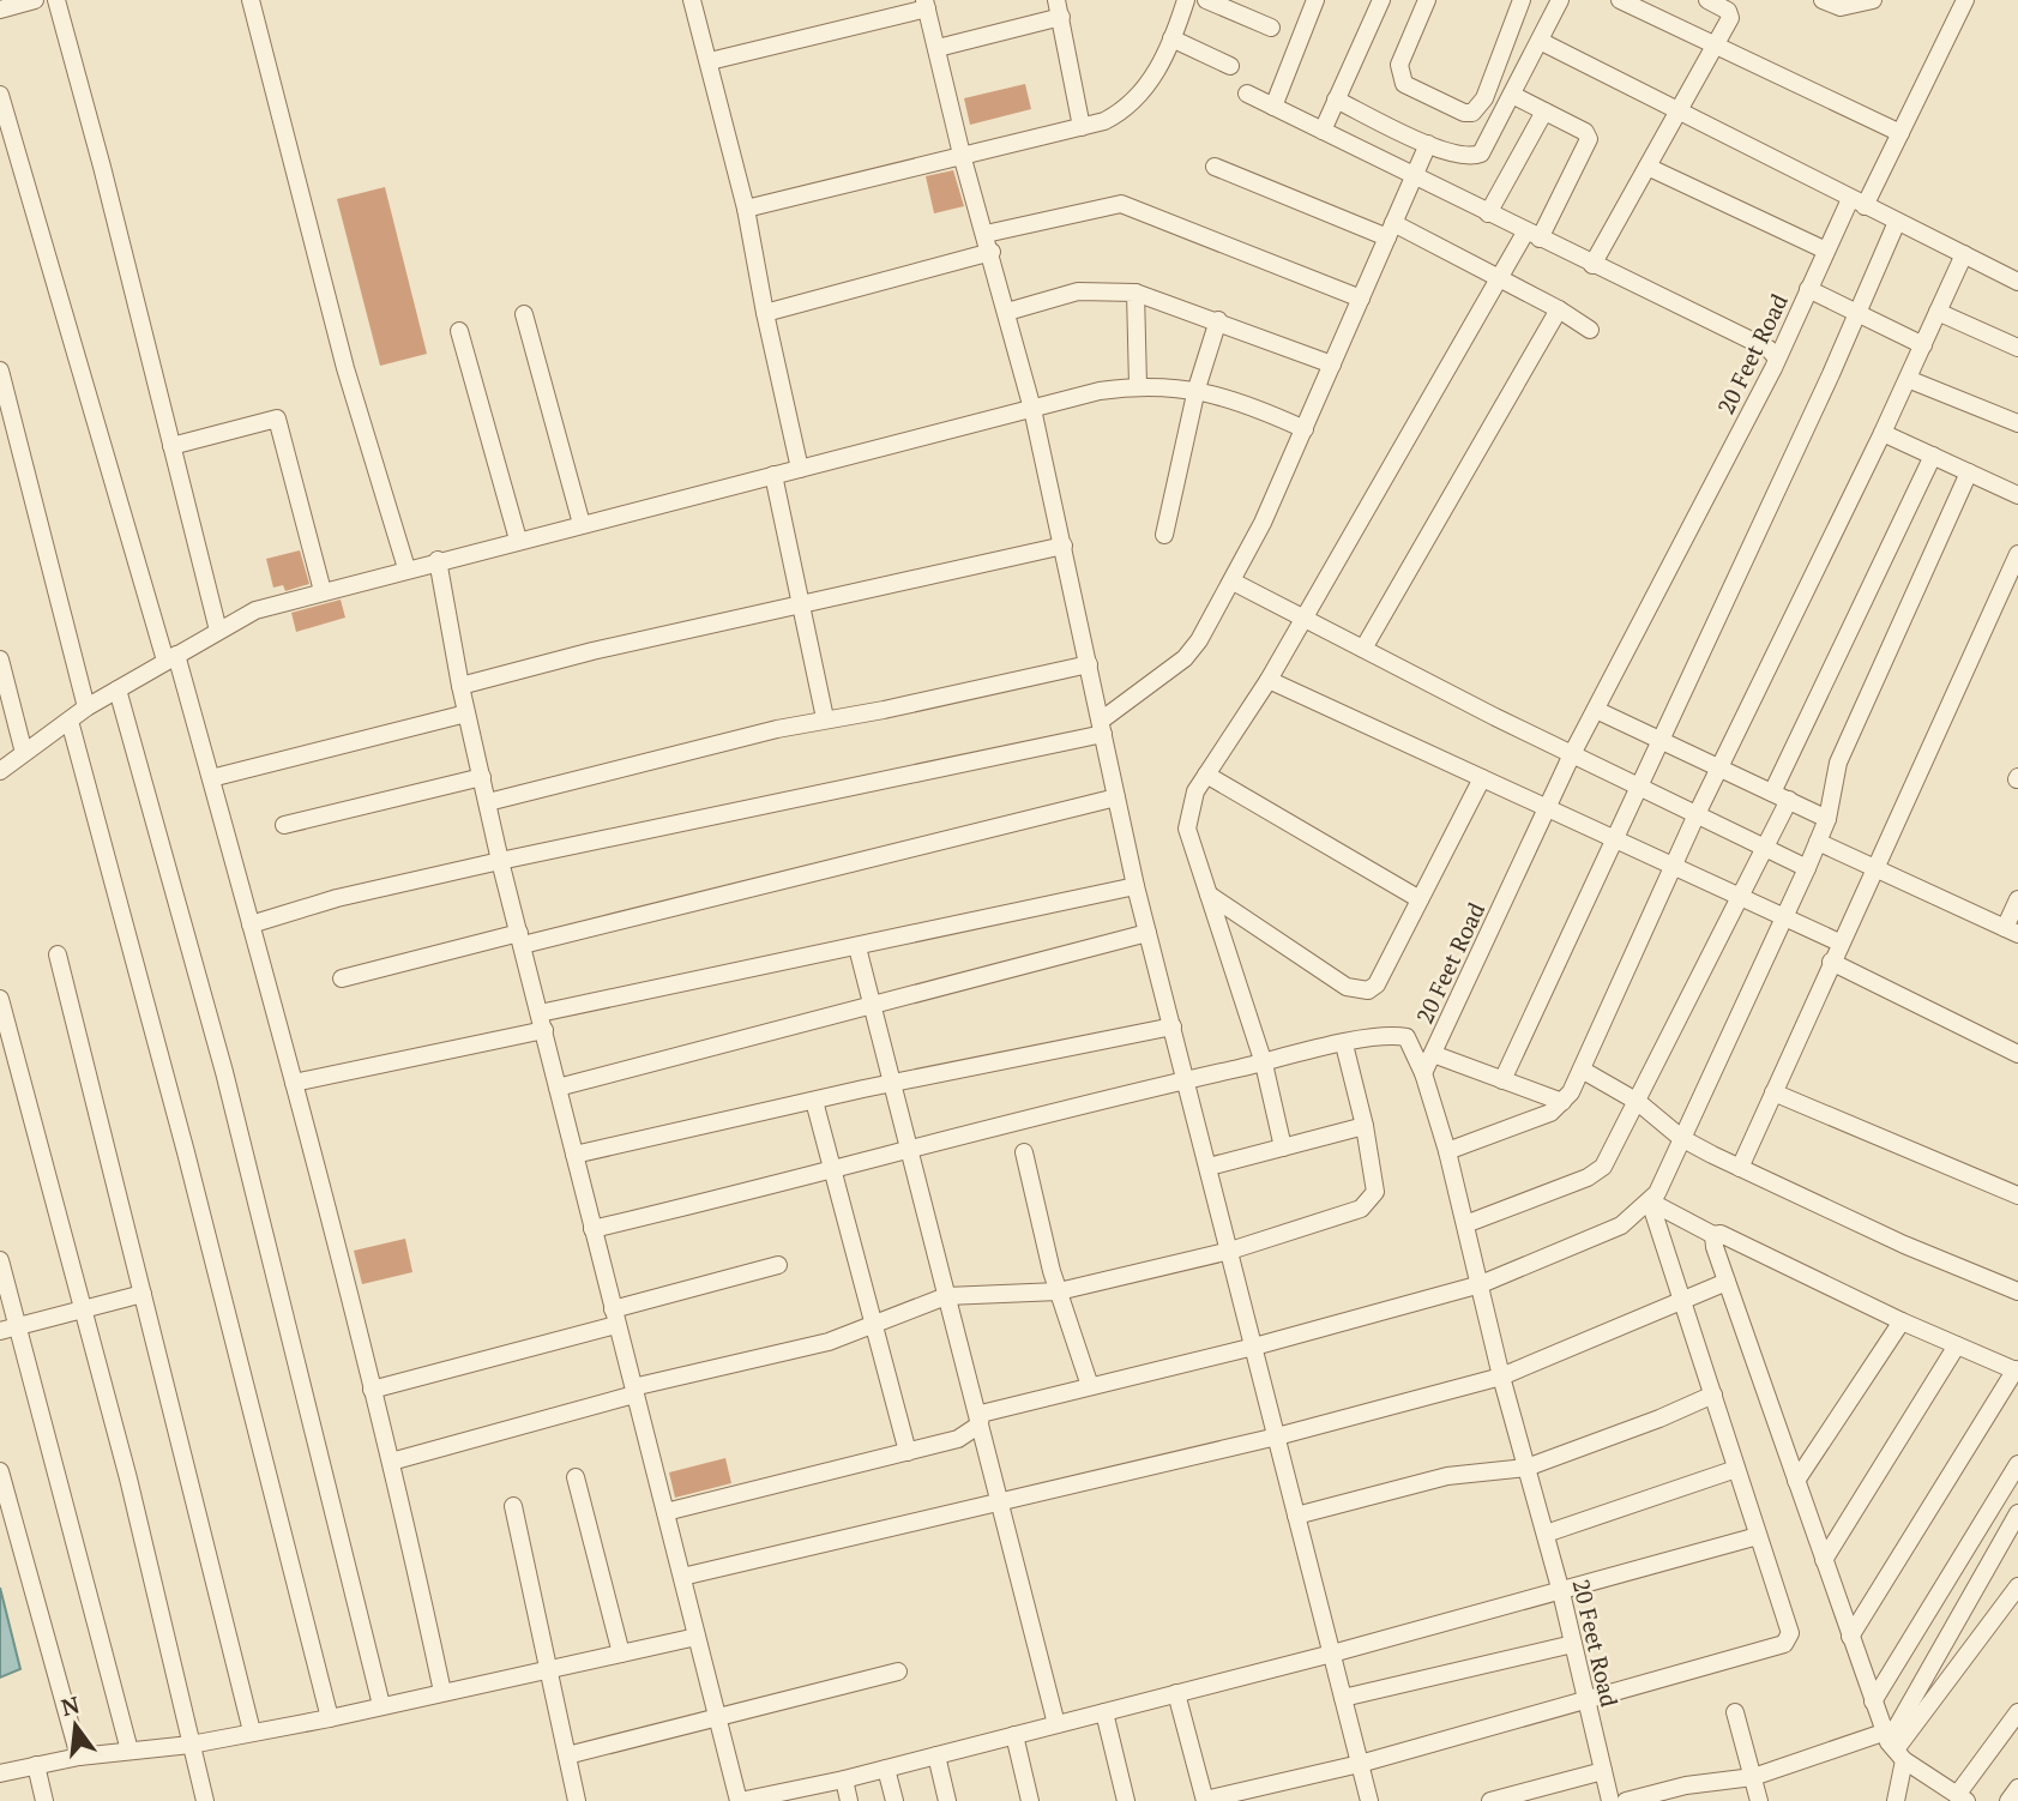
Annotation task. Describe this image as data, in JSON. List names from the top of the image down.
{
  "streets": {
    "street": ["20 Feet Road"]
  },
  "north": "top"
}
